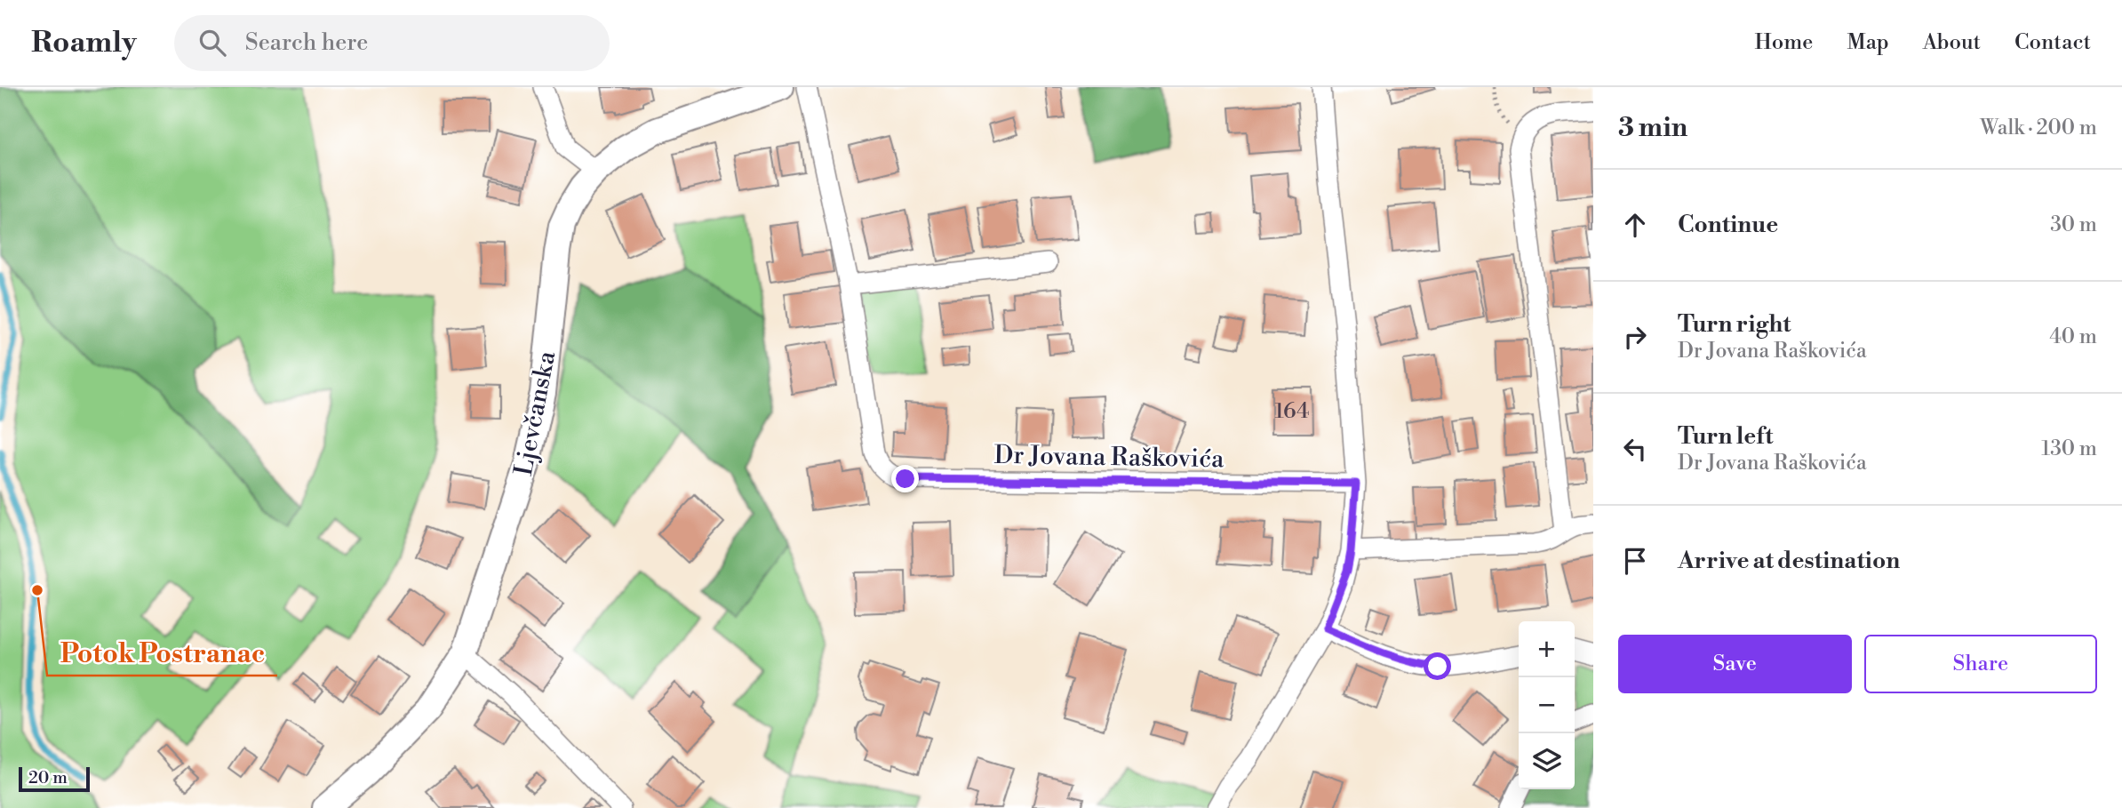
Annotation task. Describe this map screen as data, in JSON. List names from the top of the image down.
{
  "streets": {
    "street": ["Ljevčanska", "Dr Jovana Raškovića"]
  },
  "places": ["Potok Postranac"],
  "house_numbers": ["164"],
  "scale_bar": "20 m",
  "page": {
    "header": "Roamly",
    "search": "Search here",
    "nav": [
      "Home",
      "Map",
      "About",
      "Contact"
    ],
    "heading": ["3 min", "Walk · 200 m"],
    "list": [
      ["Continue", "30 m"],
      ["Turn right", "Dr Jovana Raškovića", "40 m"],
      ["Turn left", "Dr Jovana Raškovića", "130 m"],
      "Arrive at destination"
    ],
    "buttons": ["Save", "Share"],
    "map_buttons": ["+", "−"],
    "scale": "20 m"
  }
}
